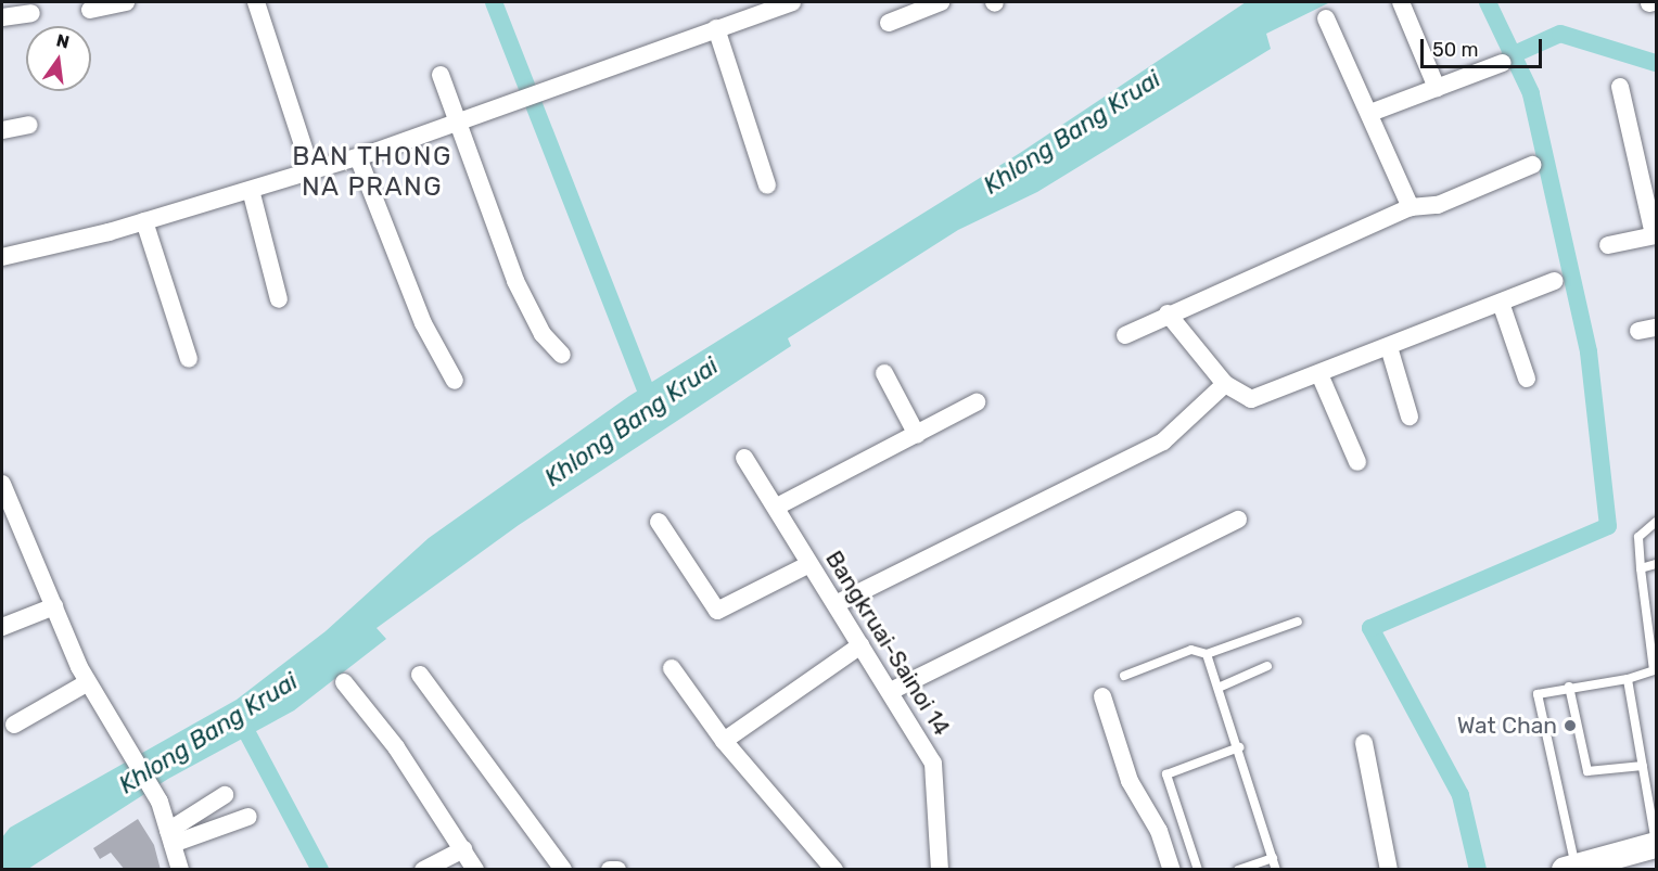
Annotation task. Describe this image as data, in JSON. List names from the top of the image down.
{
  "streets": {
    "street": ["Bangkruai-Sainoi 14"]
  },
  "districts": ["BAN THONG NA PRANG"],
  "water": ["Khlong Bang Kruai"],
  "places": ["Wat Chan"],
  "scale_bar": "50 m",
  "north": "top"
}
